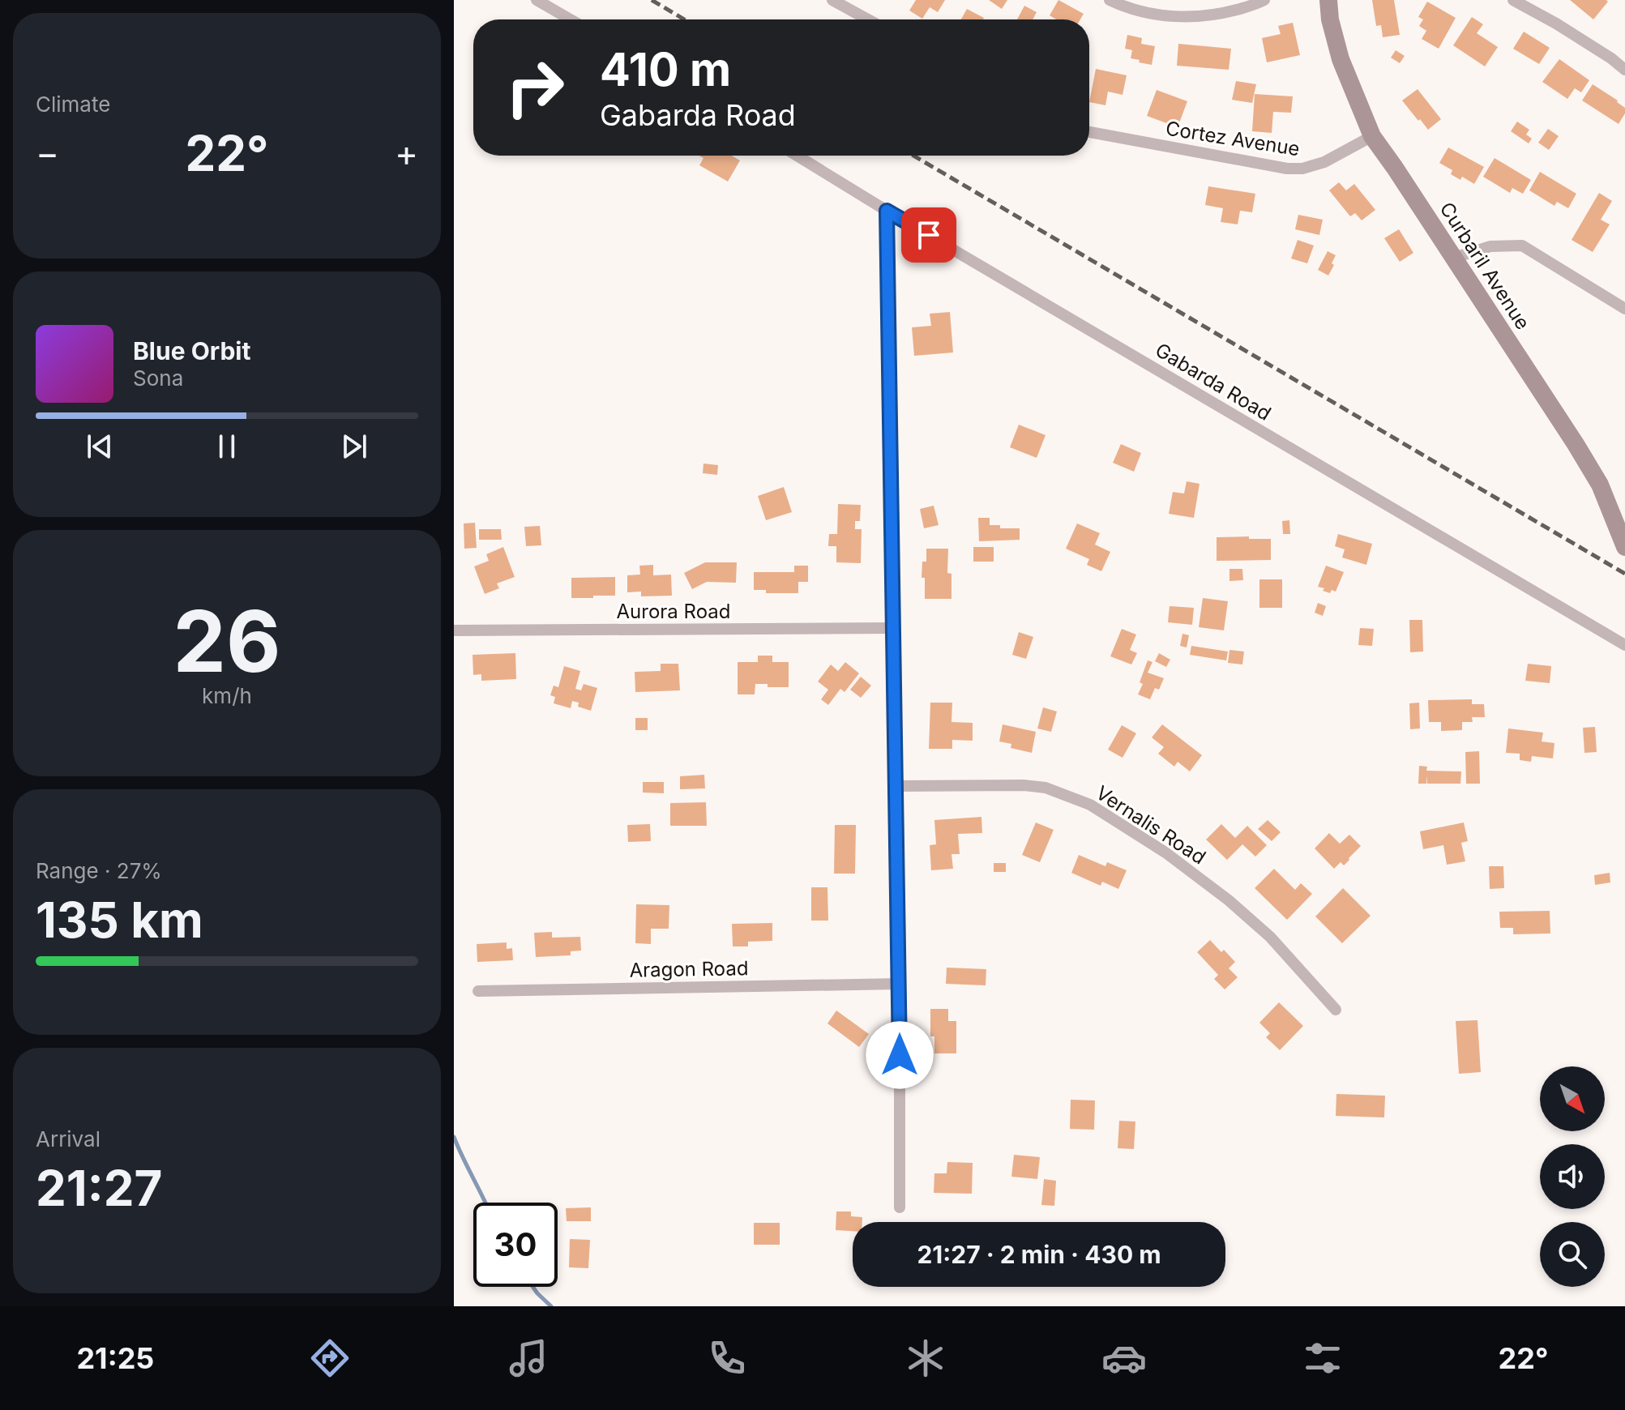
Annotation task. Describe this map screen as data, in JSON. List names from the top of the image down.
{
  "streets": {
    "street": [
      "Cortez Avenue",
      "Curbaril Avenue",
      "Gabarda Road",
      "Aurora Road",
      "Vernalis Road",
      "Aragon Road"
    ]
  },
  "crossings": [
    ["Cortez Avenue", "Curbaril Avenue"]
  ],
  "north": "bottom right",
  "page": {
    "tile": [
      "Climate",
      ["26", "km/h"],
      ["Range · 27%", "135 km"],
      ["Arrival", "21:27"]
    ],
    "turn": ["410 m", "Gabarda Road"],
    "heat": ["−", "22°", "+"],
    "song": ["Blue Orbit", "Sona"],
    "limit": "30",
    "trip": "21:27 · 2 min · 430 m",
    "tabs": ["21:25", "22°"]
  }
}
